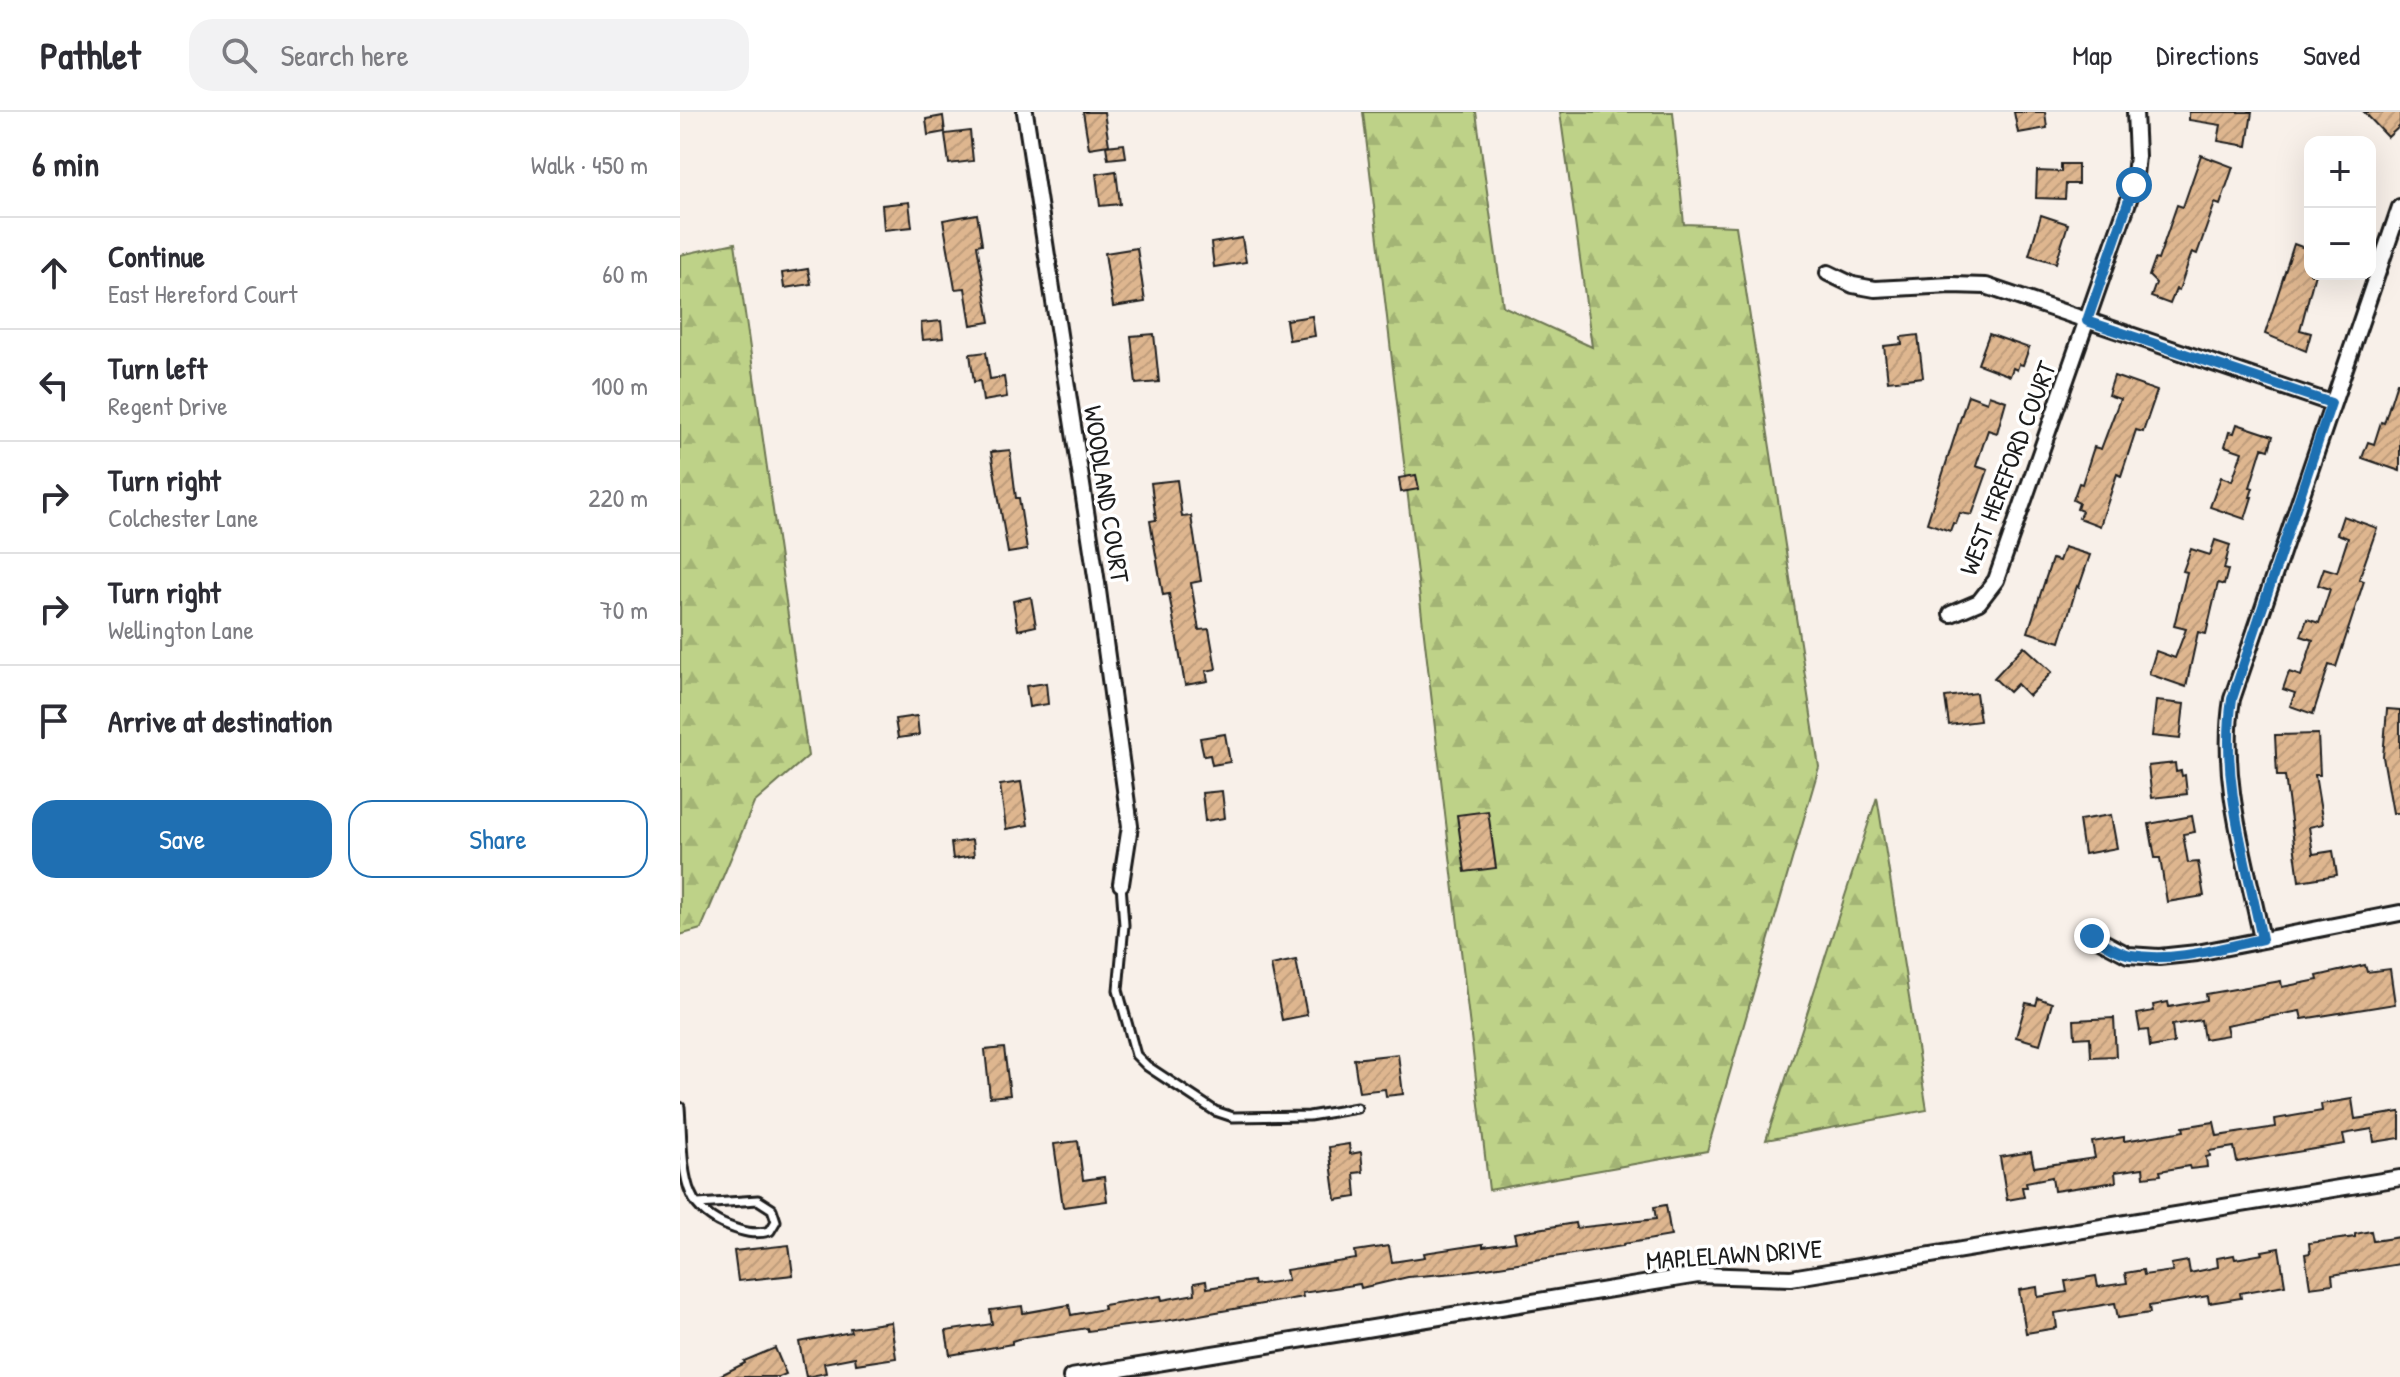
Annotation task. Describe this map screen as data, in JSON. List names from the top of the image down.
{
  "streets": {
    "street": ["WEST HEREFORD COURT", "WOODLAND COURT", "MAPLELAWN DRIVE"]
  },
  "page": {
    "header": "Pathlet",
    "search": "Search here",
    "nav": ["Map", "Directions", "Saved"],
    "heading": ["6 min", "Walk · 450 m"],
    "map_buttons": ["+", "−"],
    "list": [
      ["Continue", "East Hereford Court", "60 m"],
      ["Turn left", "Regent Drive", "100 m"],
      ["Turn right", "Colchester Lane", "220 m"],
      ["Turn right", "Wellington Lane", "70 m"],
      "Arrive at destination"
    ],
    "buttons": ["Save", "Share"]
  }
}
